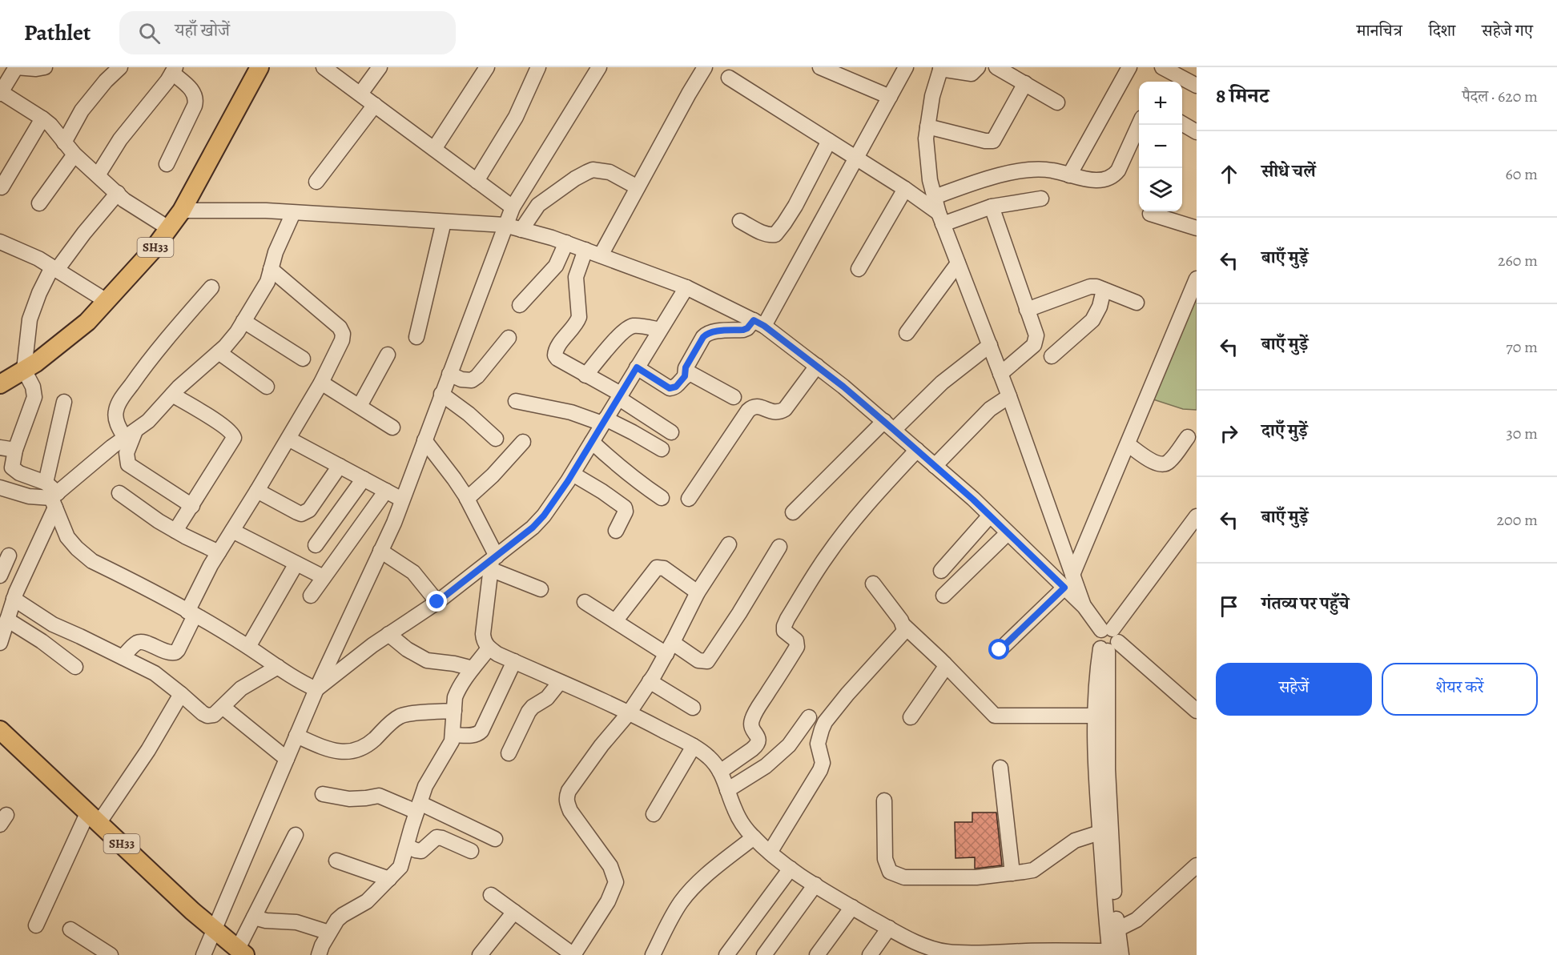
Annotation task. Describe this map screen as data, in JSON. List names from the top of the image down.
{
  "streets": {
    "main road": ["SH33"]
  },
  "page": {
    "header": "Pathlet",
    "search": "यहाँ खोजें",
    "nav": ["मानचित्र", "दिशा", "सहेजे गए"],
    "heading": ["8 मिनट", "पैदल · 620 m"],
    "map_buttons": ["+", "−"],
    "list": [
      ["सीधे चलें", "60 m"],
      ["बाएँ मुड़ें", "260 m"],
      ["बाएँ मुड़ें", "70 m"],
      ["दाएँ मुड़ें", "30 m"],
      ["बाएँ मुड़ें", "200 m"],
      "गंतव्य पर पहुँचे"
    ],
    "buttons": ["सहेजें", "शेयर करें"]
  }
}
